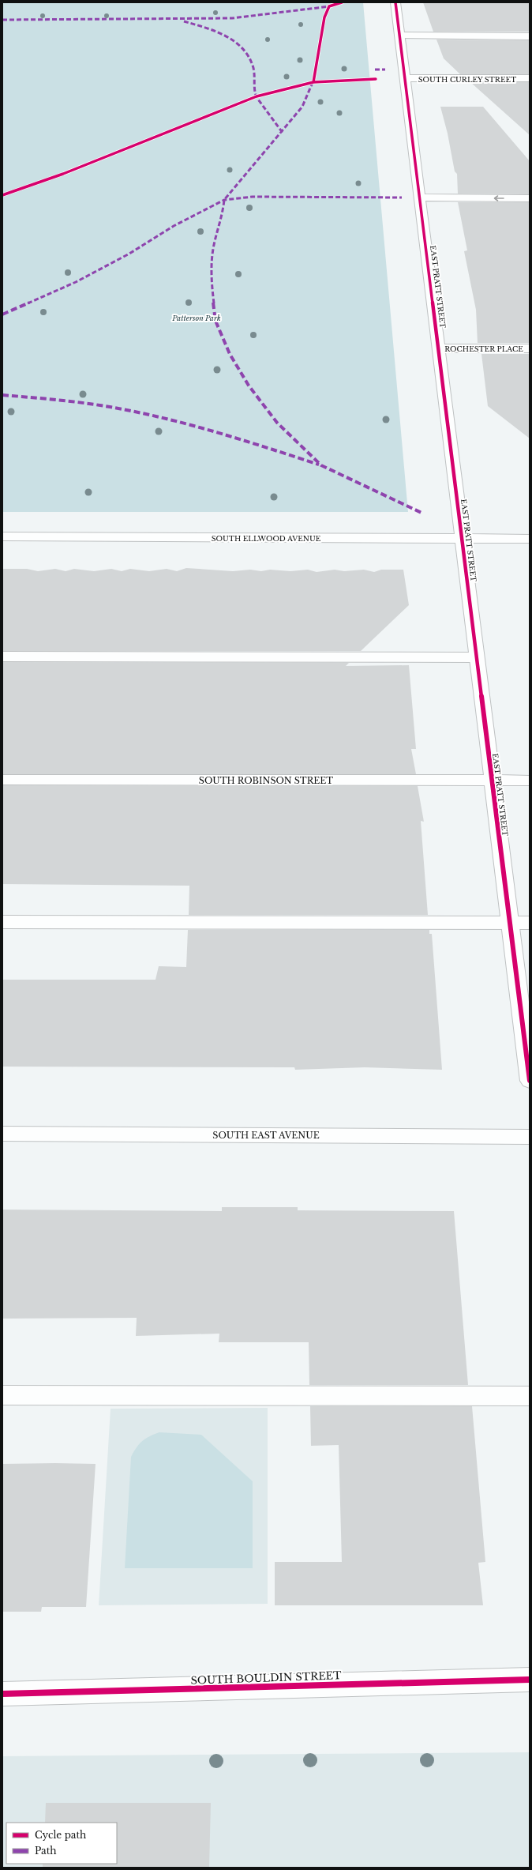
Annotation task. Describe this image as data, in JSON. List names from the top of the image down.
{
  "streets": {
    "street": [
      "SOUTH CURLEY STREET",
      "EAST PRATT STREET",
      "ROCHESTER PLACE",
      "SOUTH ELLWOOD AVENUE",
      "SOUTH ROBINSON STREET",
      "SOUTH EAST AVENUE",
      "SOUTH BOULDIN STREET"
    ]
  },
  "crossings": [
    ["SOUTH CURLEY STREET", "EAST PRATT STREET"],
    ["EAST PRATT STREET", "ROCHESTER PLACE"],
    ["EAST PRATT STREET", "SOUTH ELLWOOD AVENUE"],
    ["EAST PRATT STREET", "SOUTH ROBINSON STREET"]
  ],
  "parks": ["Patterson Park"],
  "legend": ["Cycle path", "Path"]
}
